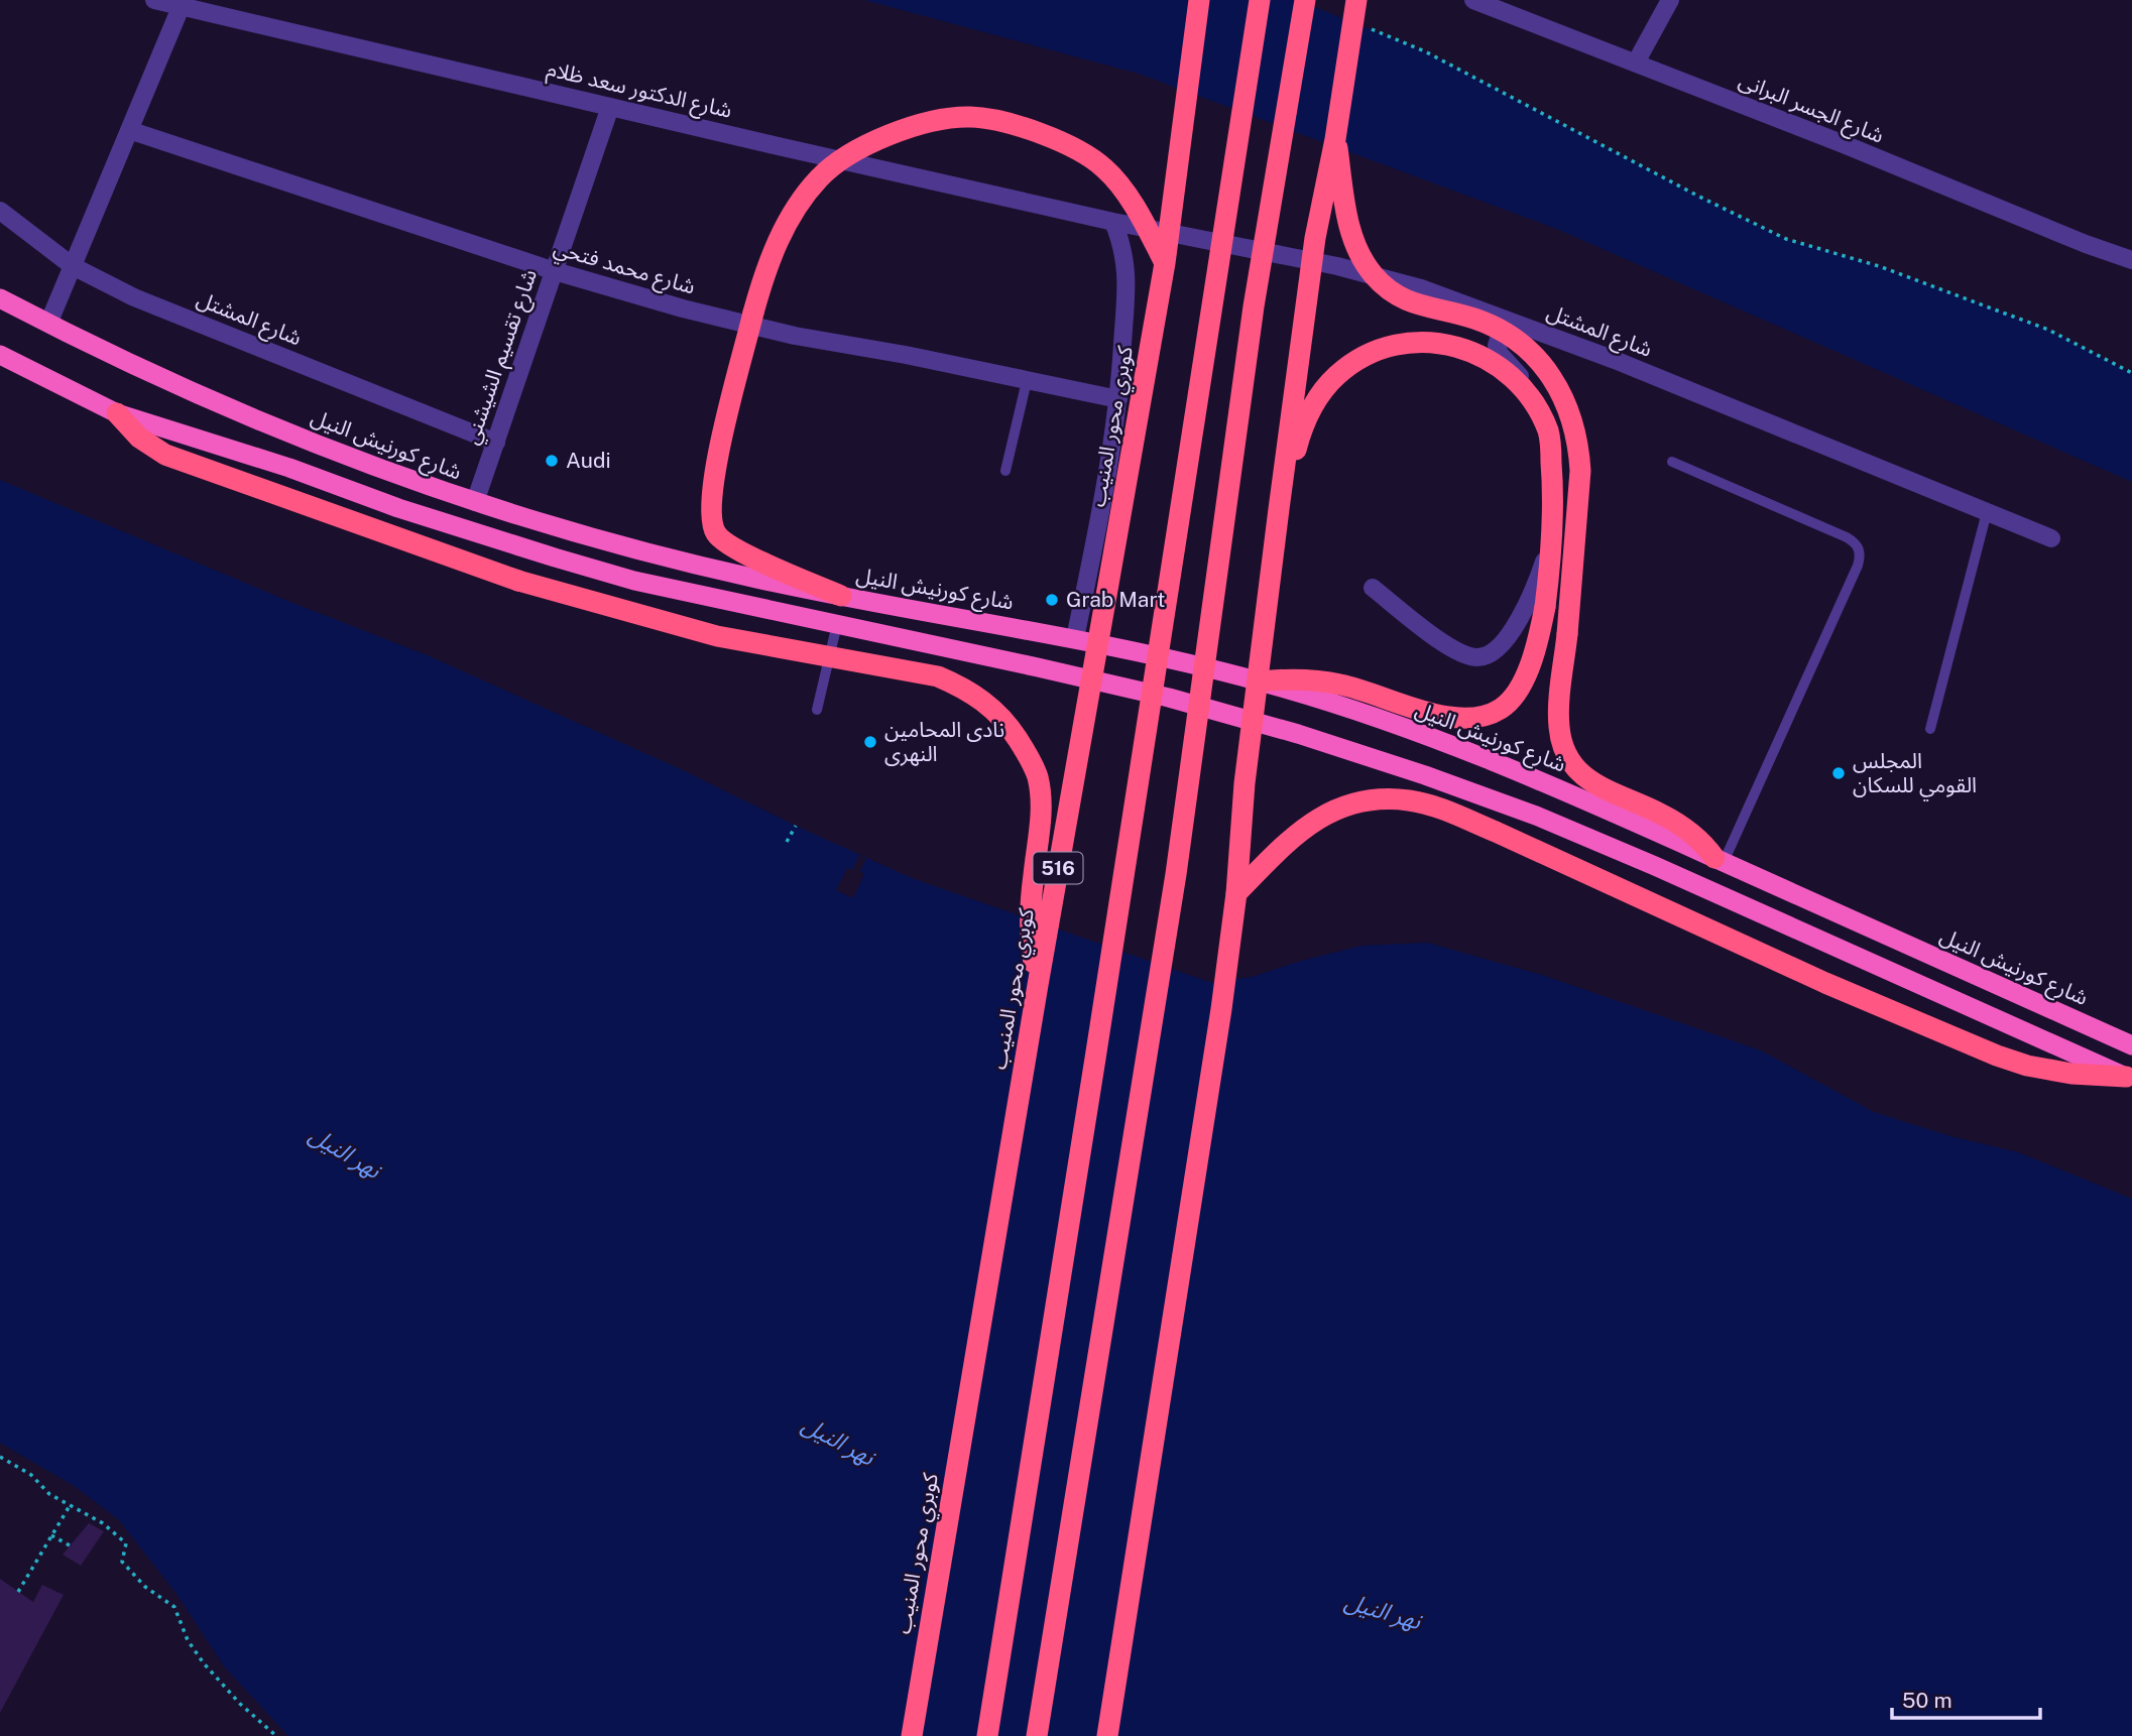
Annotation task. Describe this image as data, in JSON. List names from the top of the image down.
{
  "streets": {
    "highway": ["كوبري محور المنيب", "شارع كورنيش النيل", "516"],
    "street": [
      "شارع الدكتور سعد ظلام",
      "شارع الجسر البرانى",
      "شارع محمد فتحي",
      "شارع المشتل",
      "شارع تقسيم الشيشني"
    ]
  },
  "crossings": [
    ["شارع الدكتور سعد ظلام", "شارع المشتل"],
    ["شارع الدكتور سعد ظلام", "شارع تقسيم الشيشني"],
    ["شارع محمد فتحي", "شارع تقسيم الشيشني"],
    ["شارع المشتل", "شارع تقسيم الشيشني"],
    ["شارع تقسيم الشيشني", "شارع كورنيش النيل"]
  ],
  "water": ["نهر النيل"],
  "places": [
    "Audi",
    "Grab Mart",
    "نادى المحامين النهرى",
    "المجلس القومي للسكان"
  ],
  "scale_bar": "50 m"
}
